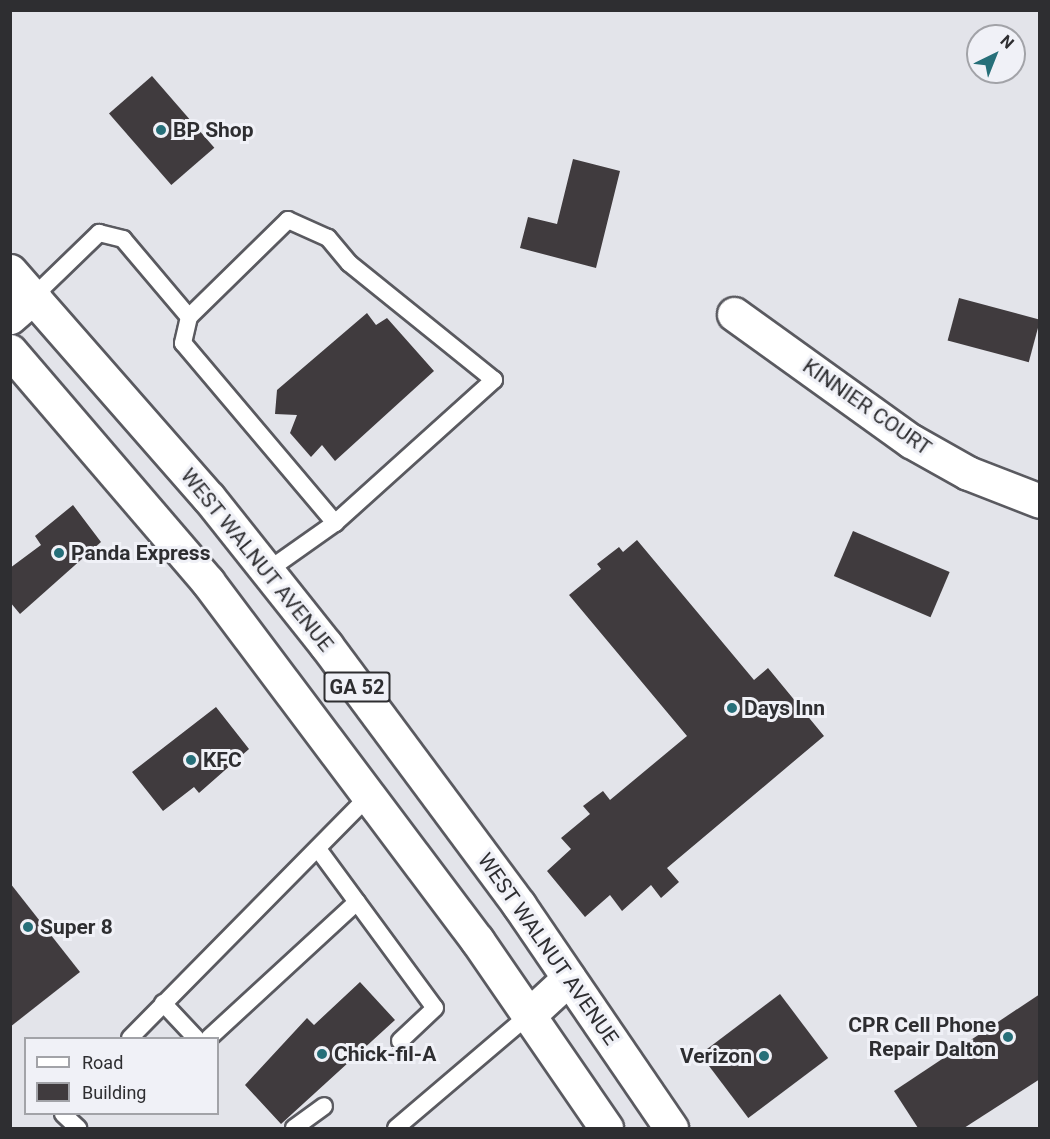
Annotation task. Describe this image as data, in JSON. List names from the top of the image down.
{
  "streets": {
    "main road": ["KINNIER COURT", "WEST WALNUT AVENUE", "GA 52"]
  },
  "places": [
    "BP Shop",
    "Panda Express",
    "Days Inn",
    "KFC",
    "Super 8",
    "CPR Cell Phone Repair Dalton",
    "Chick-fil-A",
    "Verizon"
  ],
  "legend": ["Road", "Building"],
  "north": "top right"
}
